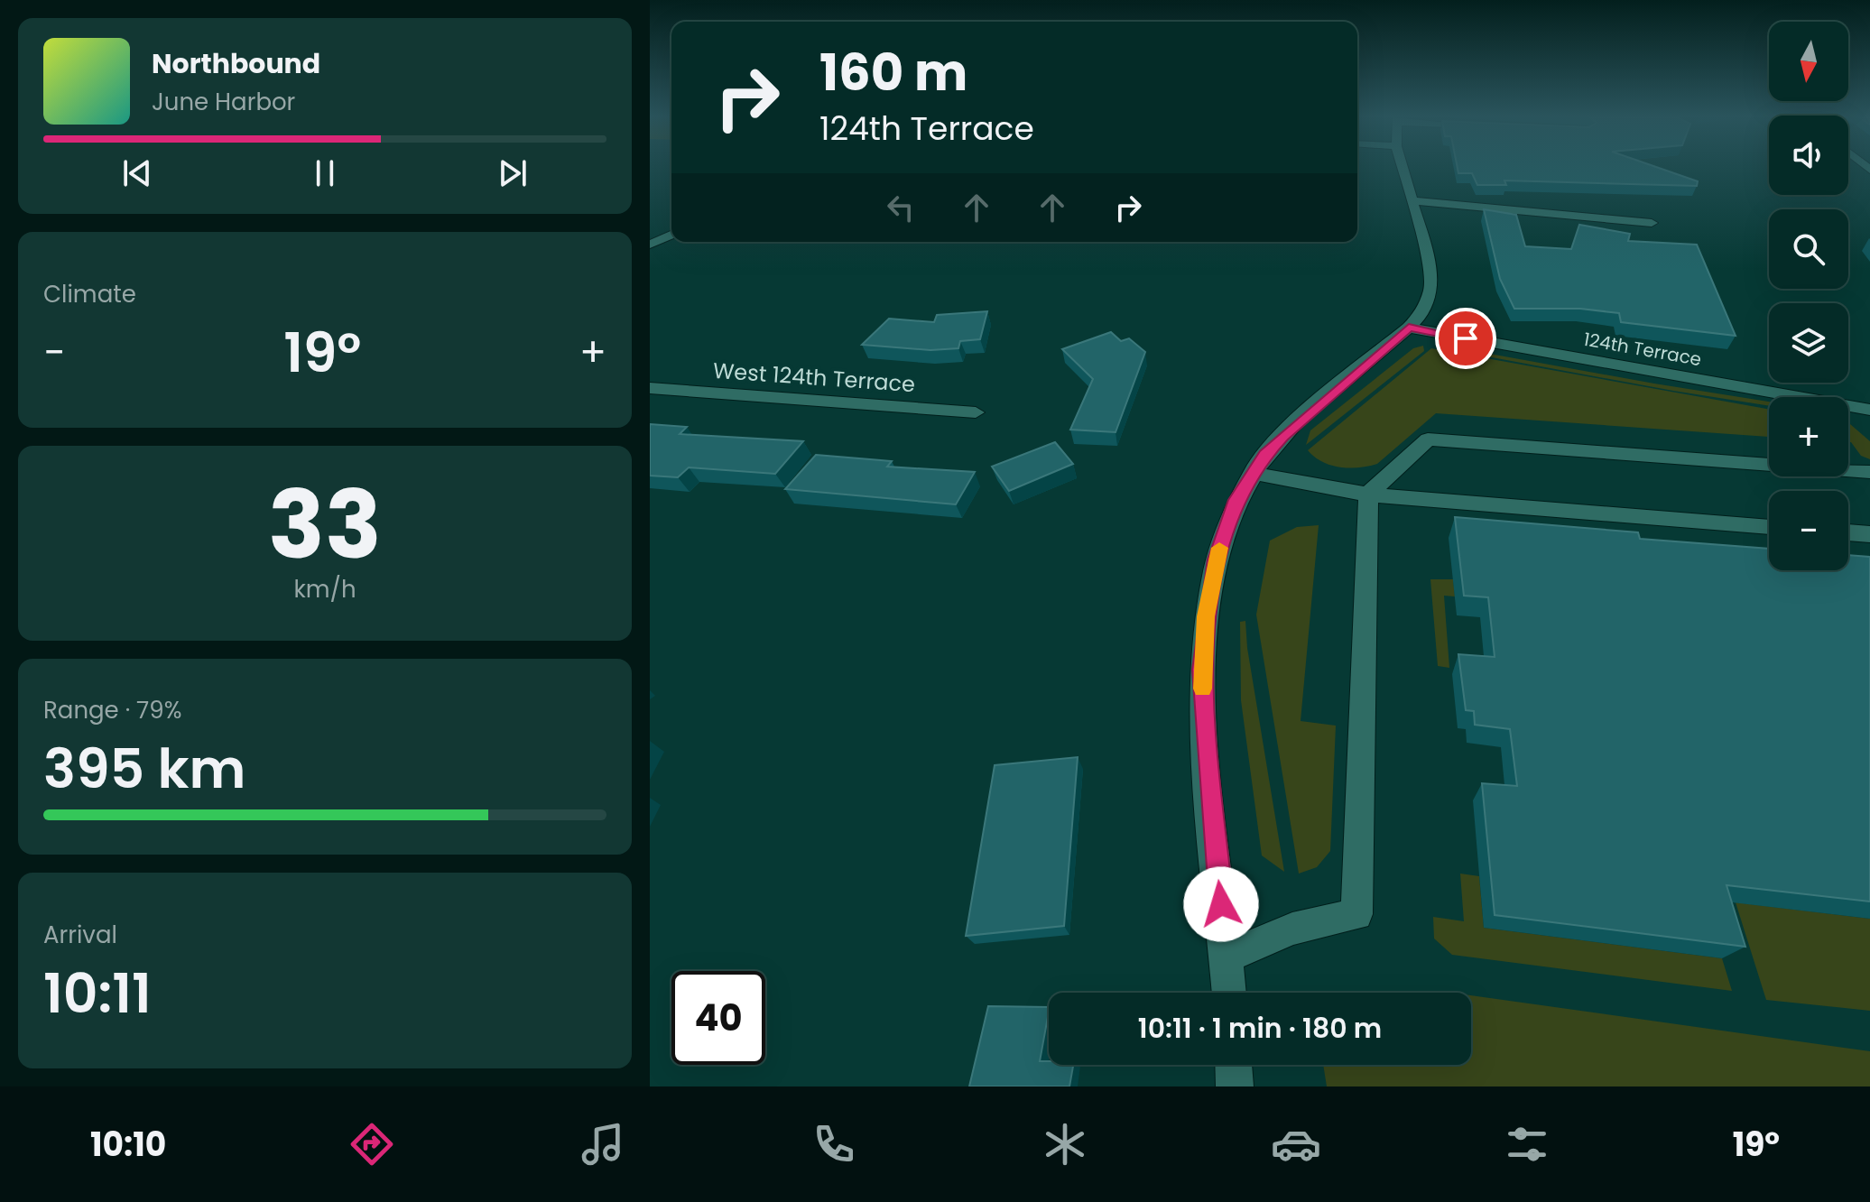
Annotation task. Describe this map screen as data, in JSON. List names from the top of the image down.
{
  "streets": {
    "street": ["124th Terrace", "West 124th Terrace"]
  },
  "north": "bottom",
  "page": {
    "map_buttons": ["+", "−"],
    "turn": ["160 m", "124th Terrace"],
    "song": ["Northbound", "June Harbor"],
    "tile": [
      "Climate",
      ["33", "km/h"],
      ["Range · 79%", "395 km"],
      ["Arrival", "10:11"]
    ],
    "heat": ["−", "19°", "+"],
    "limit": "40",
    "trip": "10:11 · 1 min · 180 m",
    "tabs": ["10:10", "19°"]
  }
}
